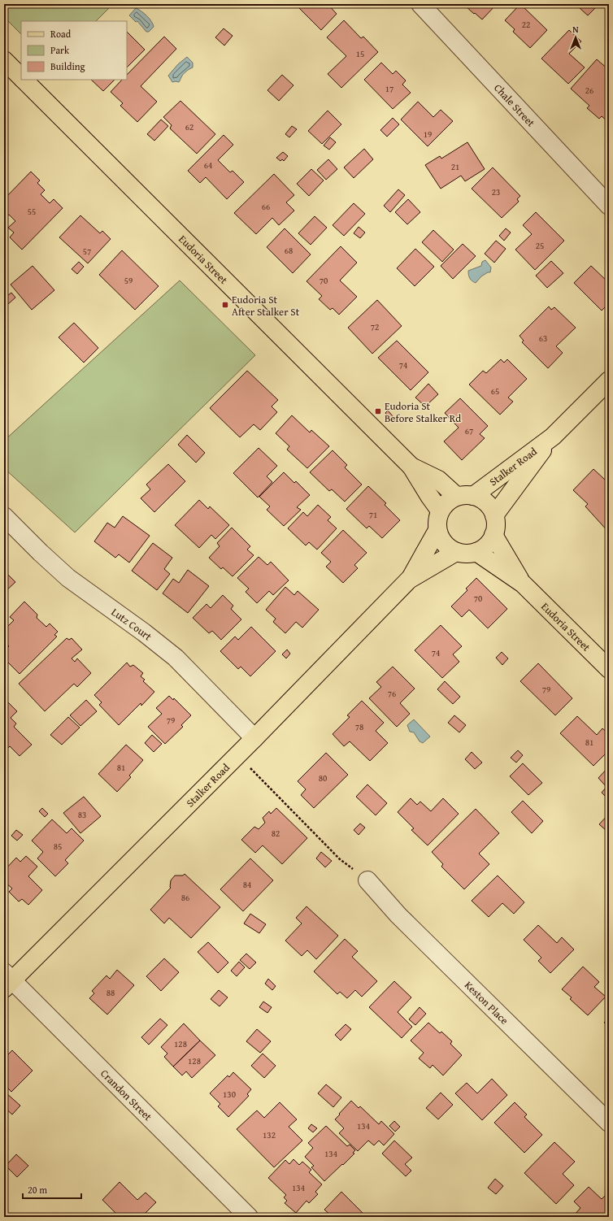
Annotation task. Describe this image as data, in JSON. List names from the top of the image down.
{
  "streets": {
    "main road": ["Eudoria Street", "Stalker Road"],
    "street": [
      "Chale Street",
      "Lutz Court",
      "Keston Place",
      "Crandon Street"
    ]
  },
  "crossings": [
    ["Eudoria Street", "Stalker Road"],
    ["Stalker Road", "Lutz Court"],
    ["Stalker Road", "Crandon Street"]
  ],
  "places": {
    "transit": ["Eudoria St After Stalker St", "Eudoria St Before Stalker Rd"]
  },
  "house_numbers": [
    "22",
    "15",
    "17",
    "26",
    "62",
    "19",
    "64",
    "21",
    "23",
    "66",
    "55",
    "25",
    "68",
    "57",
    "59",
    "70",
    "72",
    "63",
    "74",
    "65",
    "67",
    "71",
    "70",
    "74",
    "79",
    "76",
    "79",
    "78",
    "81",
    "81",
    "80",
    "83",
    "82",
    "85",
    "84",
    "86",
    "88",
    "128",
    "128",
    "130",
    "134",
    "132",
    "134",
    "134"
  ],
  "legend": ["Road", "Park", "Building"],
  "scale_bar": "20 m",
  "north": "top"
}
